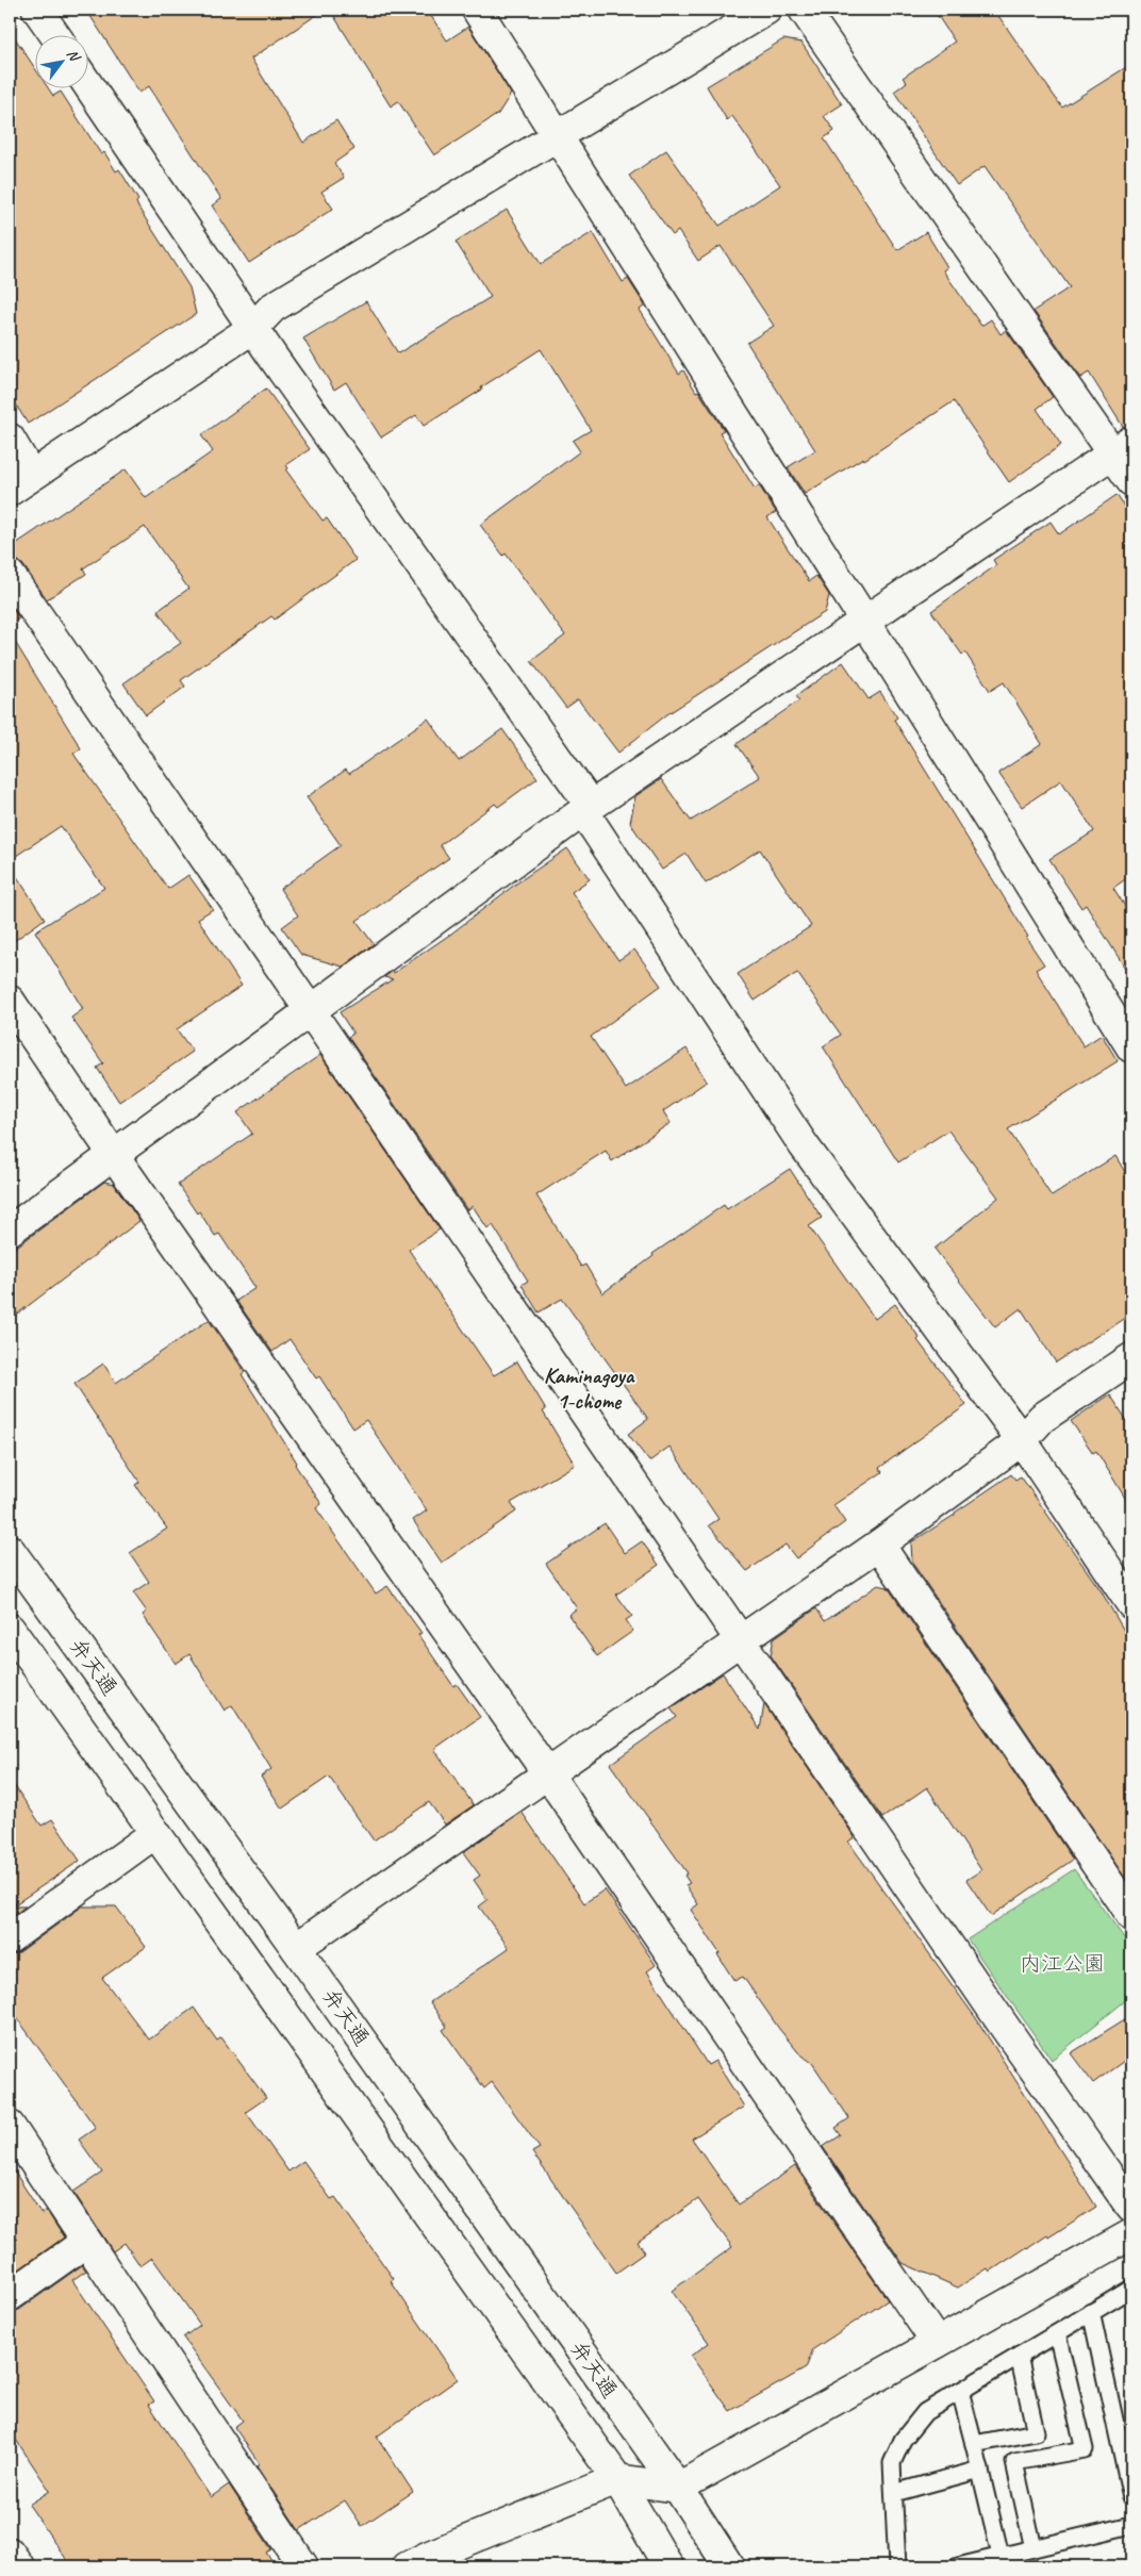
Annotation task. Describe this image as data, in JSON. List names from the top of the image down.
{
  "streets": {
    "street": ["弁天通"]
  },
  "districts": ["Kaminagoya 1-chome"],
  "parks": ["内江公園"],
  "north": "top right"
}
